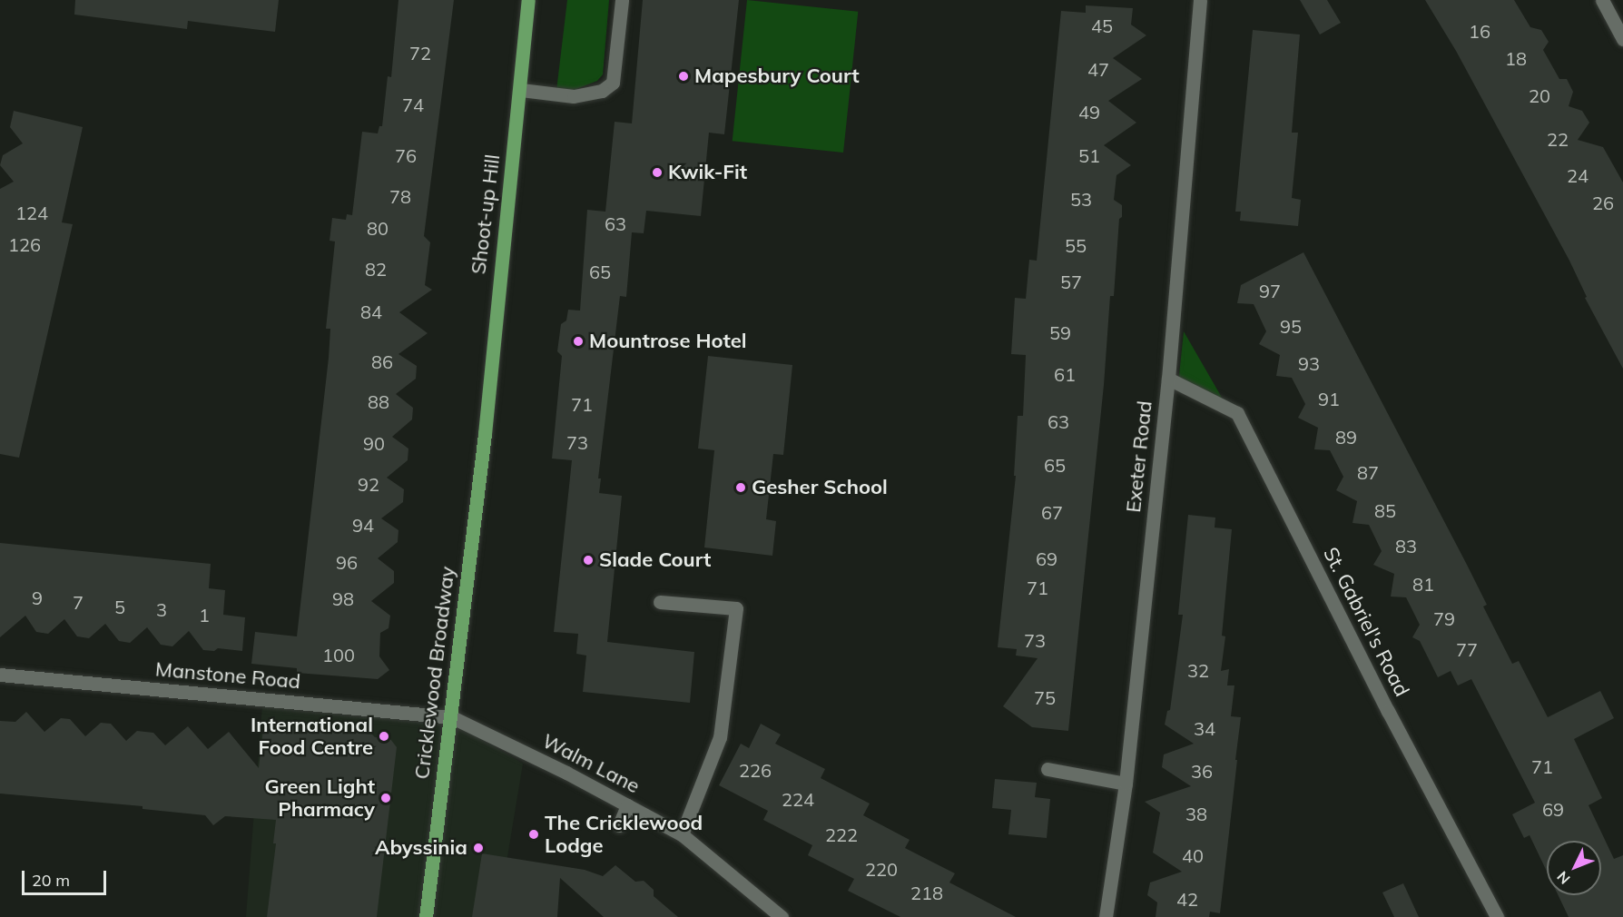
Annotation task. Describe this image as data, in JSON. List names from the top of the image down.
{
  "streets": {
    "main road": ["Shoot-up Hill", "Cricklewood Broadway"],
    "street": [
      "Exeter Road",
      "St. Gabriel's Road",
      "Manstone Road",
      "Walm Lane"
    ]
  },
  "crossings": [
    ["Shoot-up Hill", "Cricklewood Broadway"],
    ["Exeter Road", "St. Gabriel's Road"],
    ["Cricklewood Broadway", "Manstone Road"],
    ["Cricklewood Broadway", "Walm Lane"],
    ["Manstone Road", "Walm Lane"]
  ],
  "places": [
    "Mapesbury Court",
    "Kwik-Fit",
    "Mountrose Hotel",
    "Gesher School",
    "Slade Court",
    "International Food Centre",
    "Green Light Pharmacy",
    "The Cricklewood Lodge",
    "Abyssinia"
  ],
  "house_numbers": [
    "45",
    "16",
    "72",
    "18",
    "47",
    "20",
    "74",
    "49",
    "22",
    "76",
    "51",
    "24",
    "78",
    "53",
    "26",
    "124",
    "63",
    "80",
    "126",
    "55",
    "82",
    "65",
    "57",
    "97",
    "84",
    "95",
    "59",
    "86",
    "93",
    "61",
    "91",
    "88",
    "71",
    "63",
    "89",
    "73",
    "90",
    "65",
    "87",
    "92",
    "85",
    "67",
    "94",
    "83",
    "69",
    "96",
    "81",
    "71",
    "9",
    "98",
    "7",
    "5",
    "3",
    "1",
    "79",
    "73",
    "77",
    "100",
    "32",
    "75",
    "34",
    "71",
    "226",
    "36",
    "224",
    "69",
    "38",
    "222",
    "40",
    "220",
    "218",
    "42"
  ],
  "scale_bar": "20 m",
  "north": "bottom left"
}
